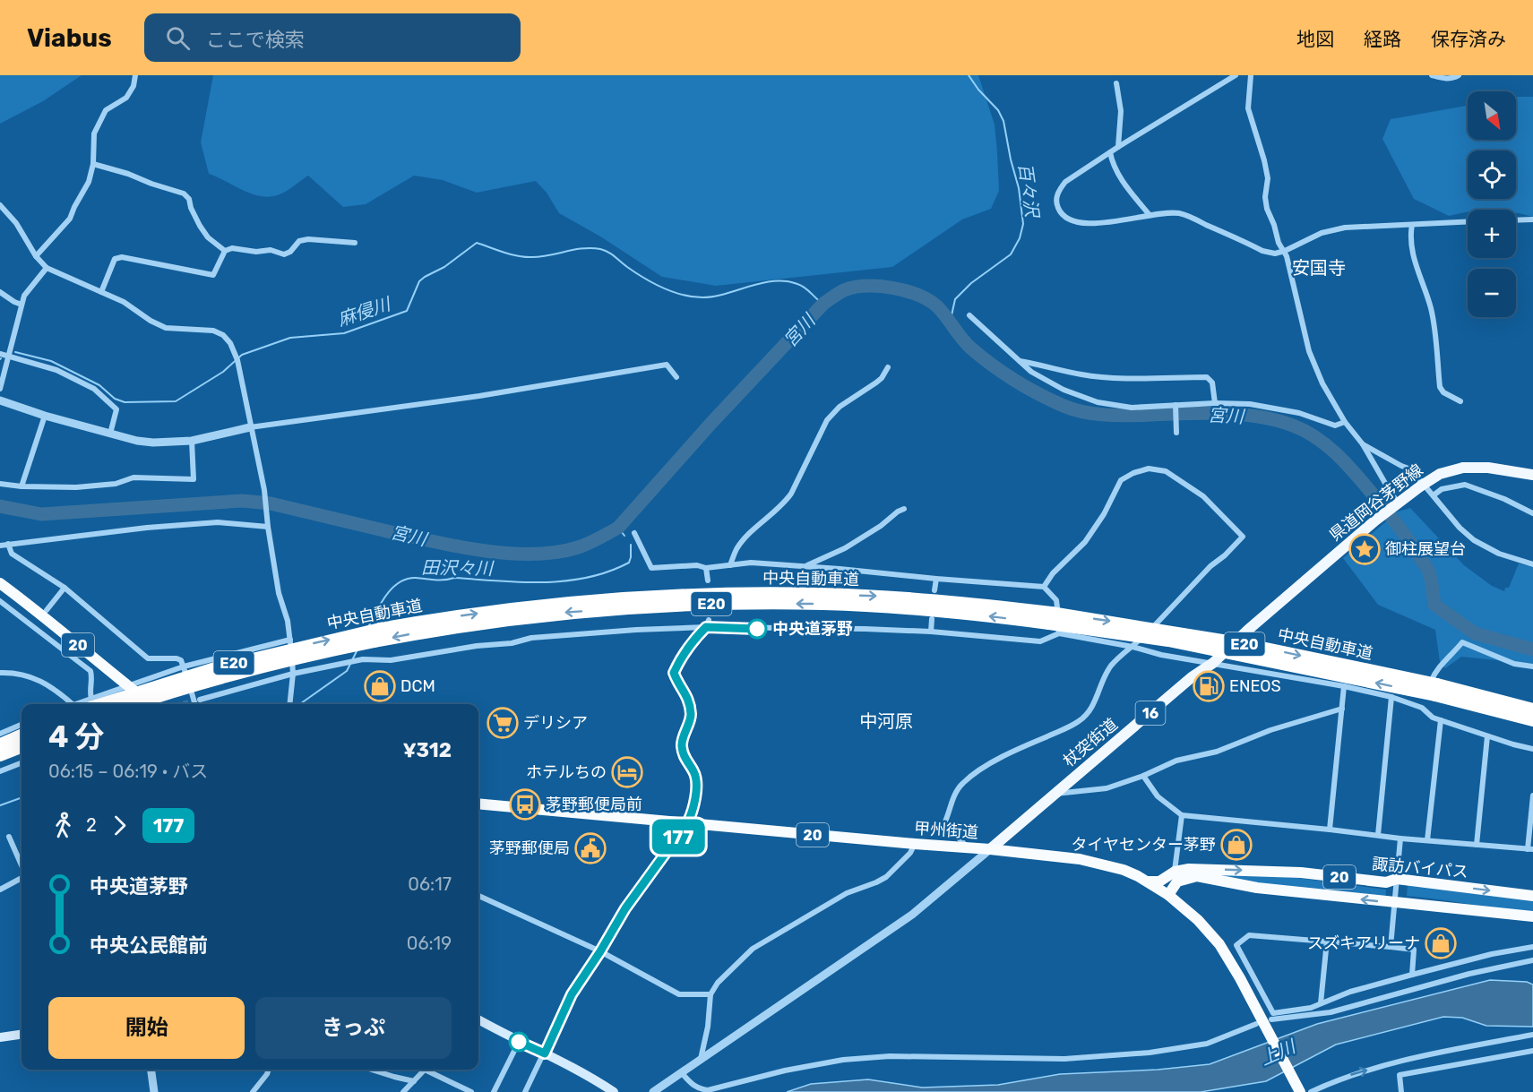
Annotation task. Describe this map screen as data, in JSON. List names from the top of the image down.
{
  "streets": {
    "highway": [
      "中央自動車道",
      "E20",
      "20",
      "甲州街道",
      "諏訪バイパス"
    ],
    "main road": ["県道岡谷茅野線", "16", "杖突街道"]
  },
  "crossings": [
    ["県道岡谷茅野線", "杖突街道"],
    ["20", "甲州街道"],
    ["杖突街道", "甲州街道"],
    ["甲州街道", "諏訪バイパス"]
  ],
  "districts": ["安国寺", "中河原"],
  "water": [
    "百々沢",
    "麻侵川",
    "宮川",
    "田沢々川",
    "上川"
  ],
  "places": {
    "place": ["御柱展望台"],
    "other": ["中央道茅野"],
    "shop": ["DCM", "タイヤセンター茅野", "スズキアリーナ"],
    "fuel station": ["ENEOS"],
    "supermarket": ["デリシア"],
    "hotel": ["ホテルちの"],
    "bus stop": ["茅野郵便局前"],
    "public building": ["茅野郵便局"]
  },
  "lines": ["bus line 177"],
  "north": "bottom right",
  "page": {
    "header": "Viabus",
    "search": "ここで検索",
    "nav": ["地図", "経路", "保存済み"],
    "on_map": "177",
    "map_buttons": ["+", "−"],
    "heading": ["4 分", "06:15 – 06:19 · バス", "¥312"],
    "legs": ["2", "177"],
    "list": [
      {
        "name": "中央道茅野",
        "value": "06:17"
      },
      {
        "name": "中央公民館前",
        "value": "06:19"
      }
    ],
    "buttons": ["開始", "きっぷ"]
  }
}
